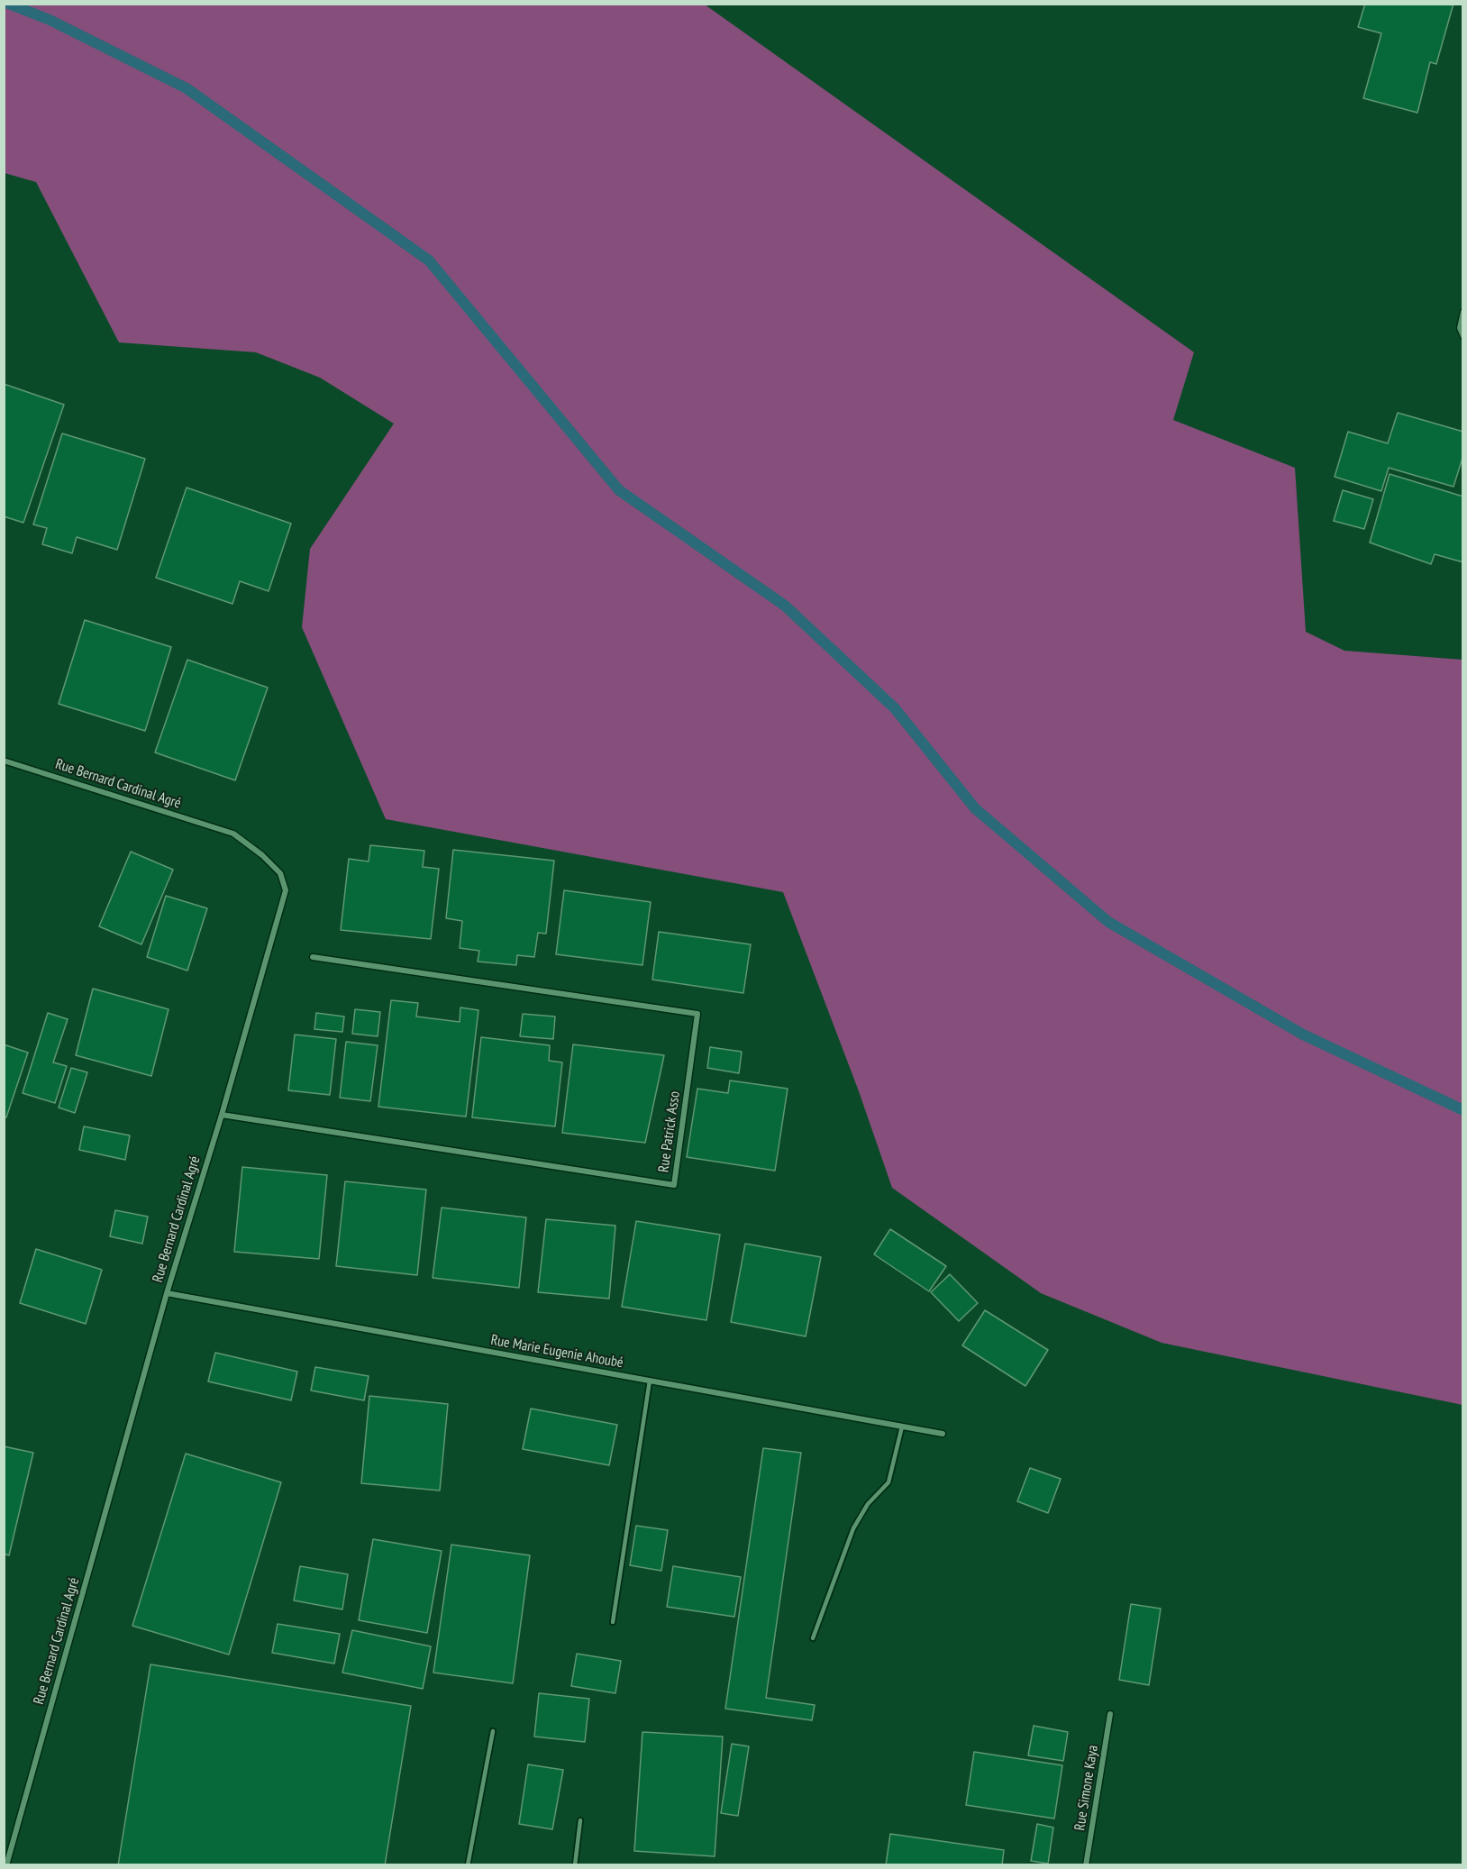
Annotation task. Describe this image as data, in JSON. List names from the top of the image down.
{
  "streets": {
    "street": [
      "Rue Bernard Cardinal Agré",
      "Rue Patrick Asso",
      "Rue Marie Eugenie Ahoubé",
      "Rue Simone Kaya"
    ]
  },
  "crossings": [
    ["Rue Bernard Cardinal Agré", "Rue Patrick Asso"],
    ["Rue Bernard Cardinal Agré", "Rue Marie Eugenie Ahoubé"]
  ]
}
